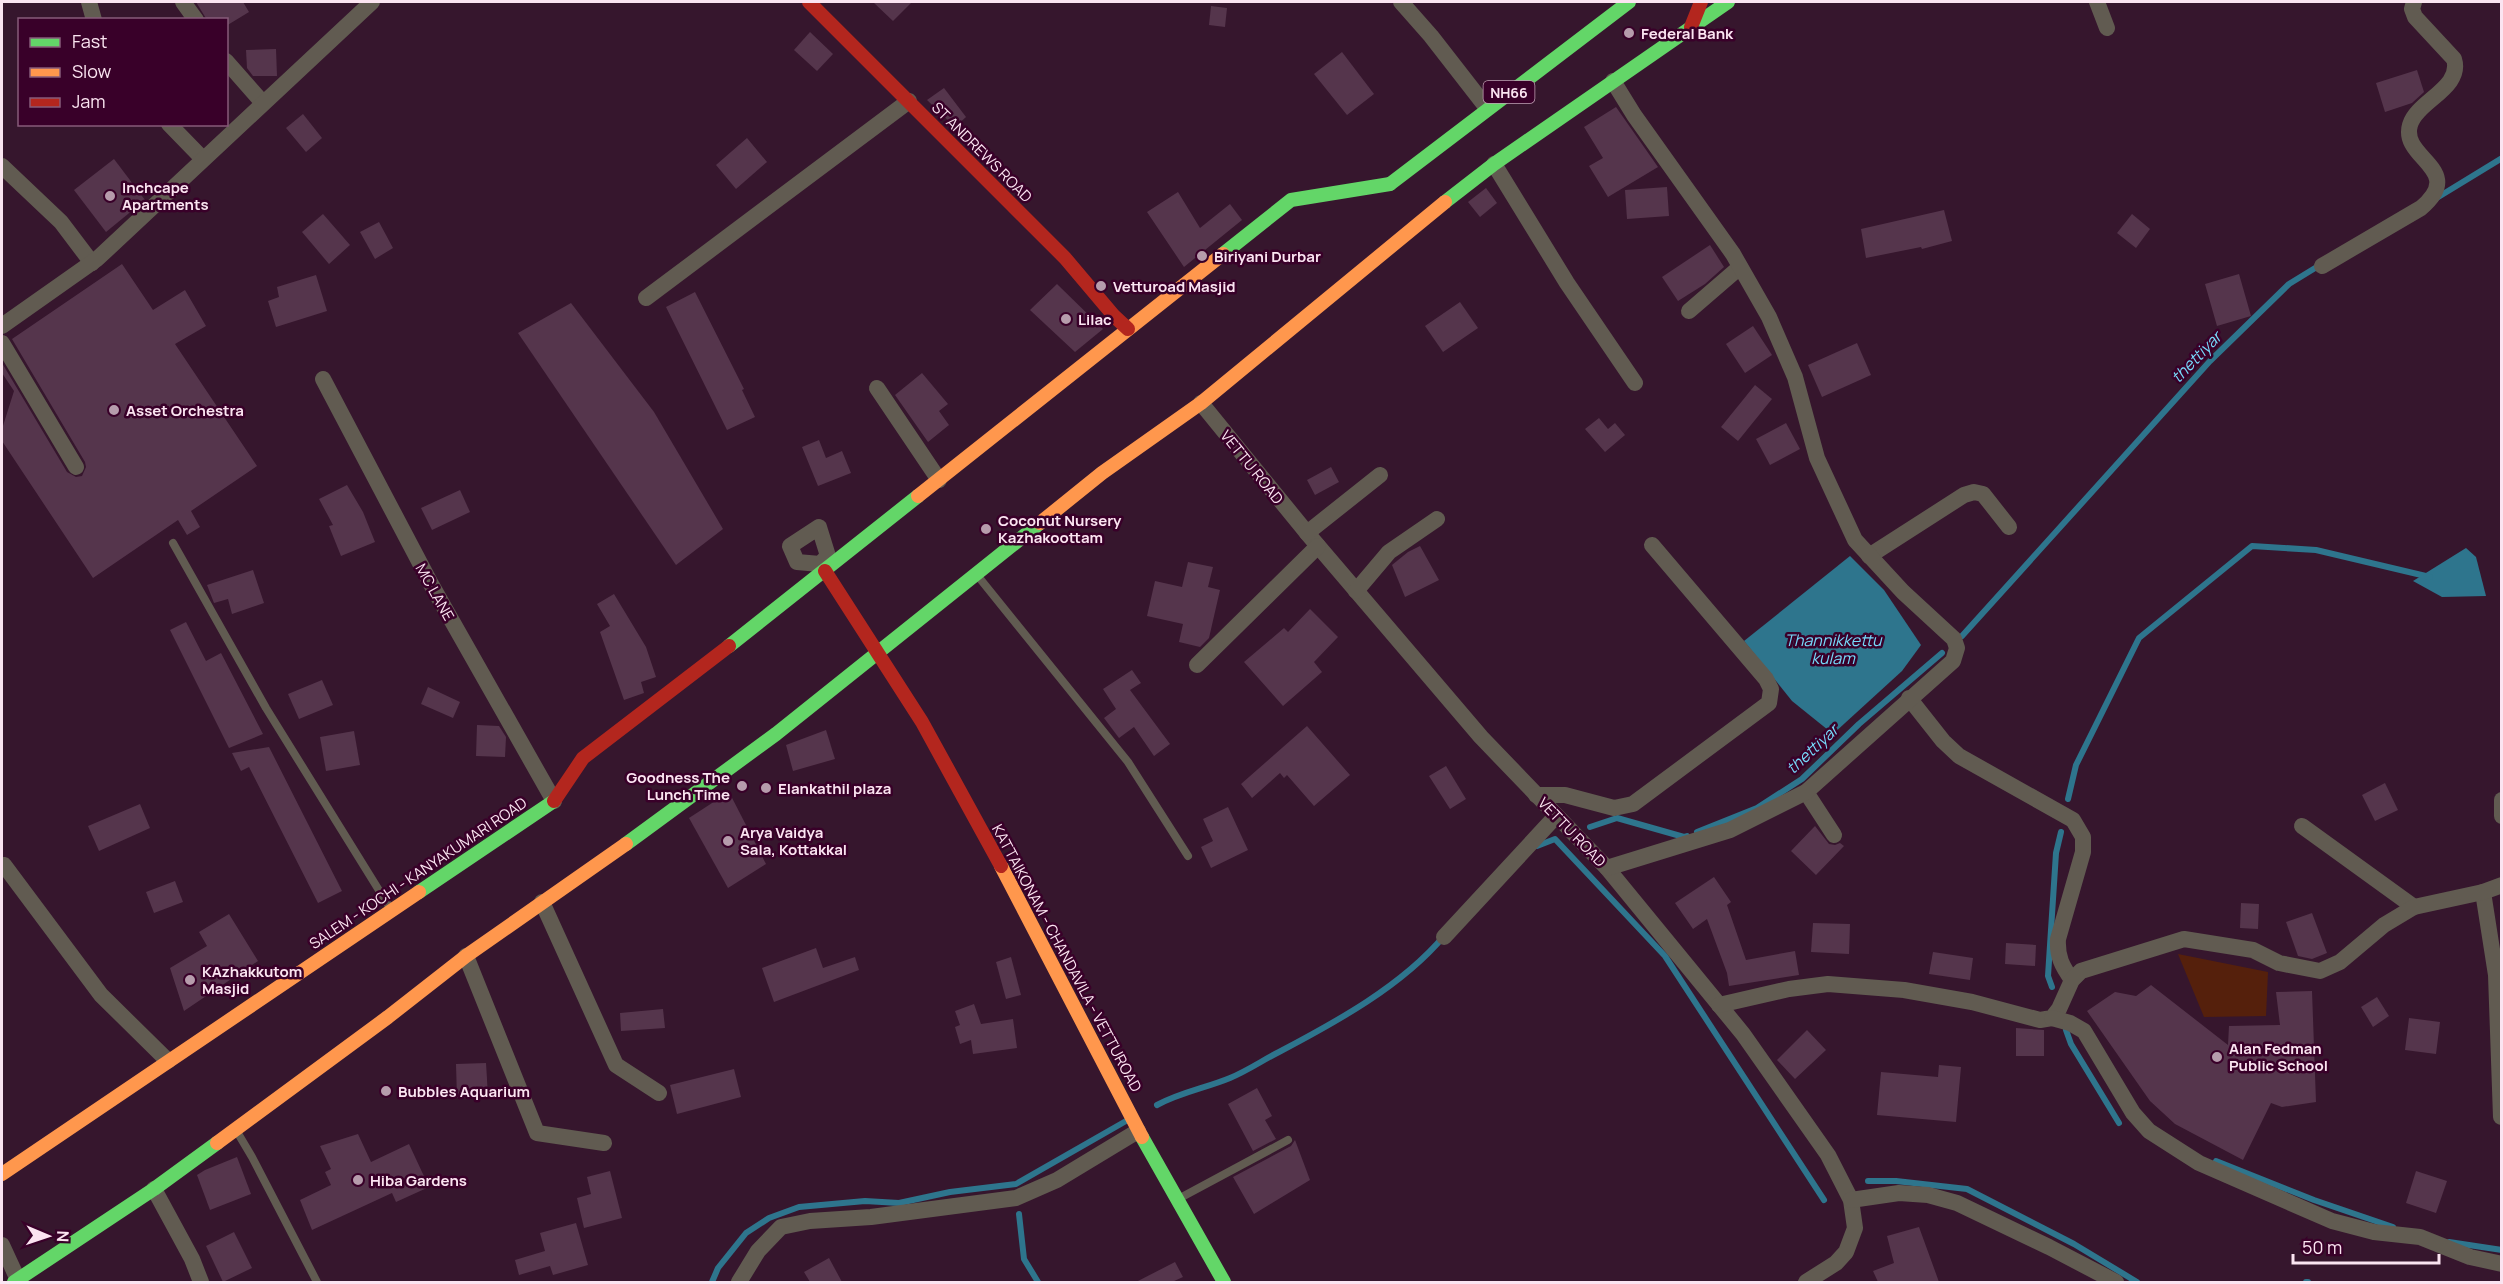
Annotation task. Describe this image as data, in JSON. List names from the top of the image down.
{
  "streets": {
    "main road": [
      "NH66",
      "ST ANDREWS ROAD",
      "SALEM - KOCHI - KANYAKUMARI ROAD",
      "KATTAIKONAM - CHANDAVILA - VETTUROAD"
    ],
    "street": ["VETTU ROAD", "MC LANE"]
  },
  "crossings": [
    ["NH66", "ST ANDREWS ROAD"],
    ["MC LANE", "SALEM - KOCHI - KANYAKUMARI ROAD"]
  ],
  "water": ["thettiyar", "Thannikkettu kulam"],
  "places": [
    "Federal Bank",
    "Inchcape Apartments",
    "Biriyani Durbar",
    "Vetturoad Masjid",
    "Lilac",
    "Asset Orchestra",
    "Coconut Nursery Kazhakoottam",
    "Goodness The Lunch Time",
    "Elankathil plaza",
    "Arya Vaidya Sala, Kottakkal",
    "KAzhakkutom Masjid",
    "Alan Fedman Public School",
    "Bubbles Aquarium",
    "Hiba Gardens"
  ],
  "legend": ["Fast", "Slow", "Jam"],
  "scale_bar": "50 m",
  "north": "right"
}
